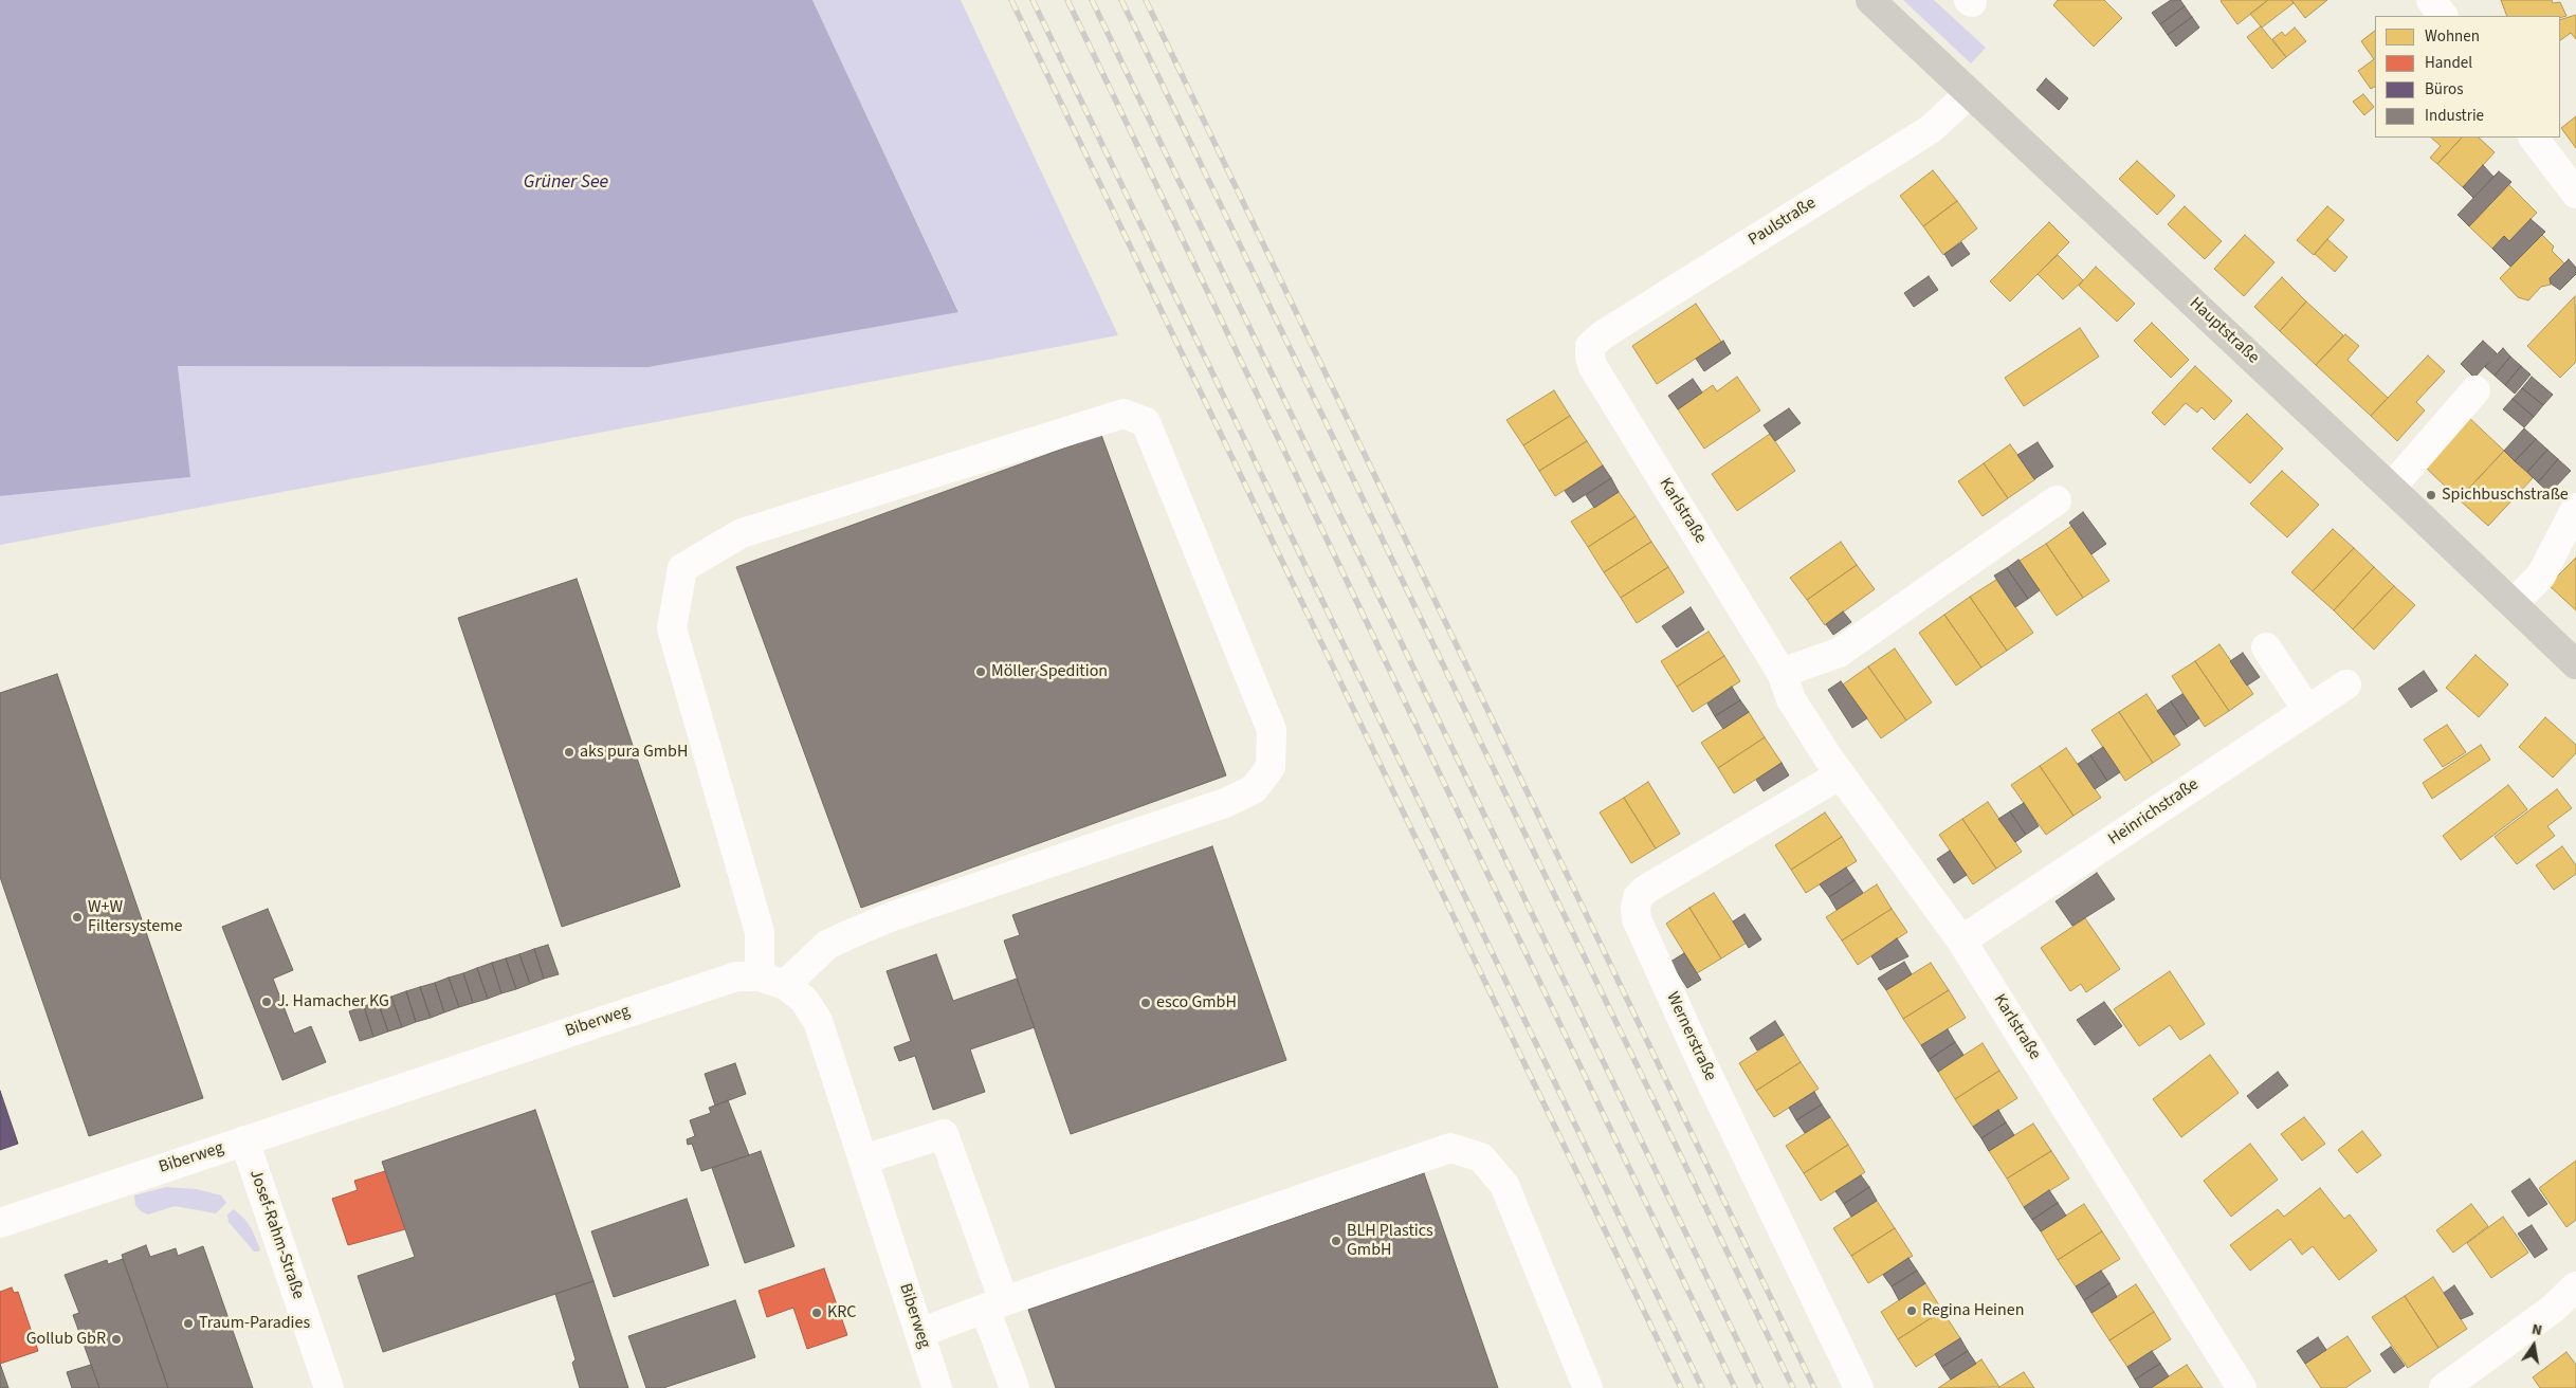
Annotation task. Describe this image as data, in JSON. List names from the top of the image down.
{
  "streets": {
    "main road": ["Hauptstraße"],
    "street": [
      "Paulstraße",
      "Karlstraße",
      "Heinrichstraße",
      "Biberweg",
      "Wernerstraße",
      "Josef-Rahm-Straße"
    ]
  },
  "crossings": [
    ["Paulstraße", "Hauptstraße"],
    ["Paulstraße", "Karlstraße"],
    ["Karlstraße", "Heinrichstraße"],
    ["Karlstraße", "Wernerstraße"],
    ["Biberweg", "Josef-Rahm-Straße"]
  ],
  "water": ["Grüner See"],
  "places": [
    "Spichbuschstraße",
    "Möller Spedition",
    "aks pura GmbH",
    "W+W Filtersysteme",
    "J. Hamacher KG",
    "esco GmbH",
    "BLH Plastics GmbH",
    "Regina Heinen",
    "KRC",
    "Traum-Paradies",
    "Gollub GbR"
  ],
  "legend": [
    "Wohnen",
    "Handel",
    "Büros",
    "Industrie"
  ],
  "north": "top"
}
